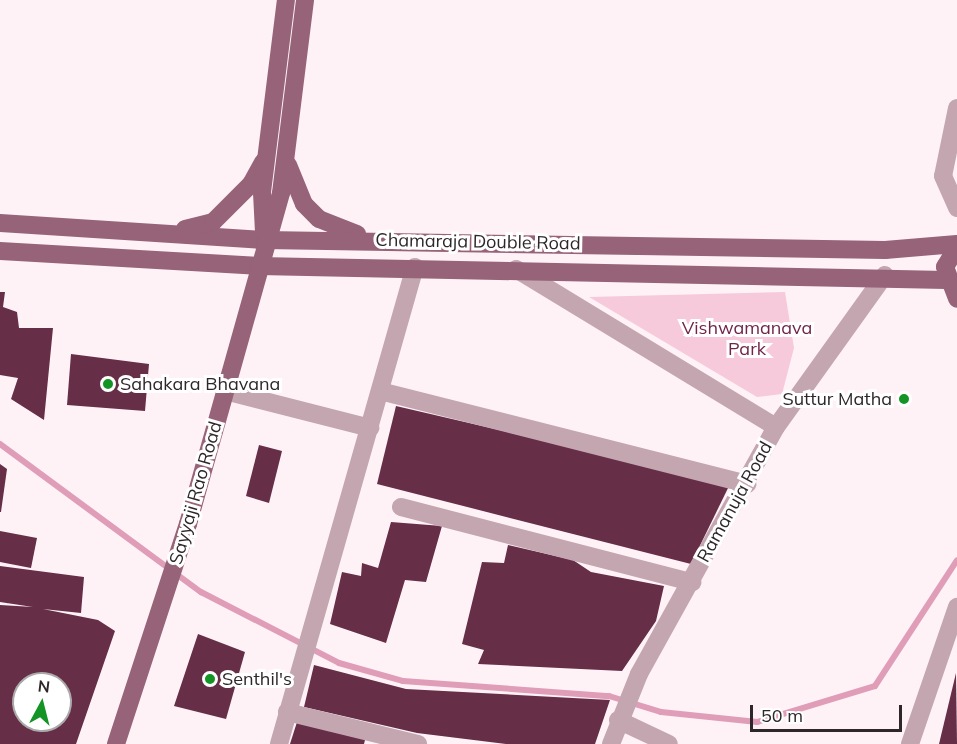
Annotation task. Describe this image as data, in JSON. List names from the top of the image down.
{
  "streets": {
    "main road": ["Chamaraja Double Road", "Sayyaji Rao Road"],
    "street": ["Ramanuja Road"]
  },
  "crossings": [
    ["Chamaraja Double Road", "Sayyaji Rao Road"]
  ],
  "parks": ["Vishwamanava Park"],
  "places": ["Sahakara Bhavana", "Suttur Matha", "Senthil's"],
  "scale_bar": "50 m",
  "north": "top"
}
